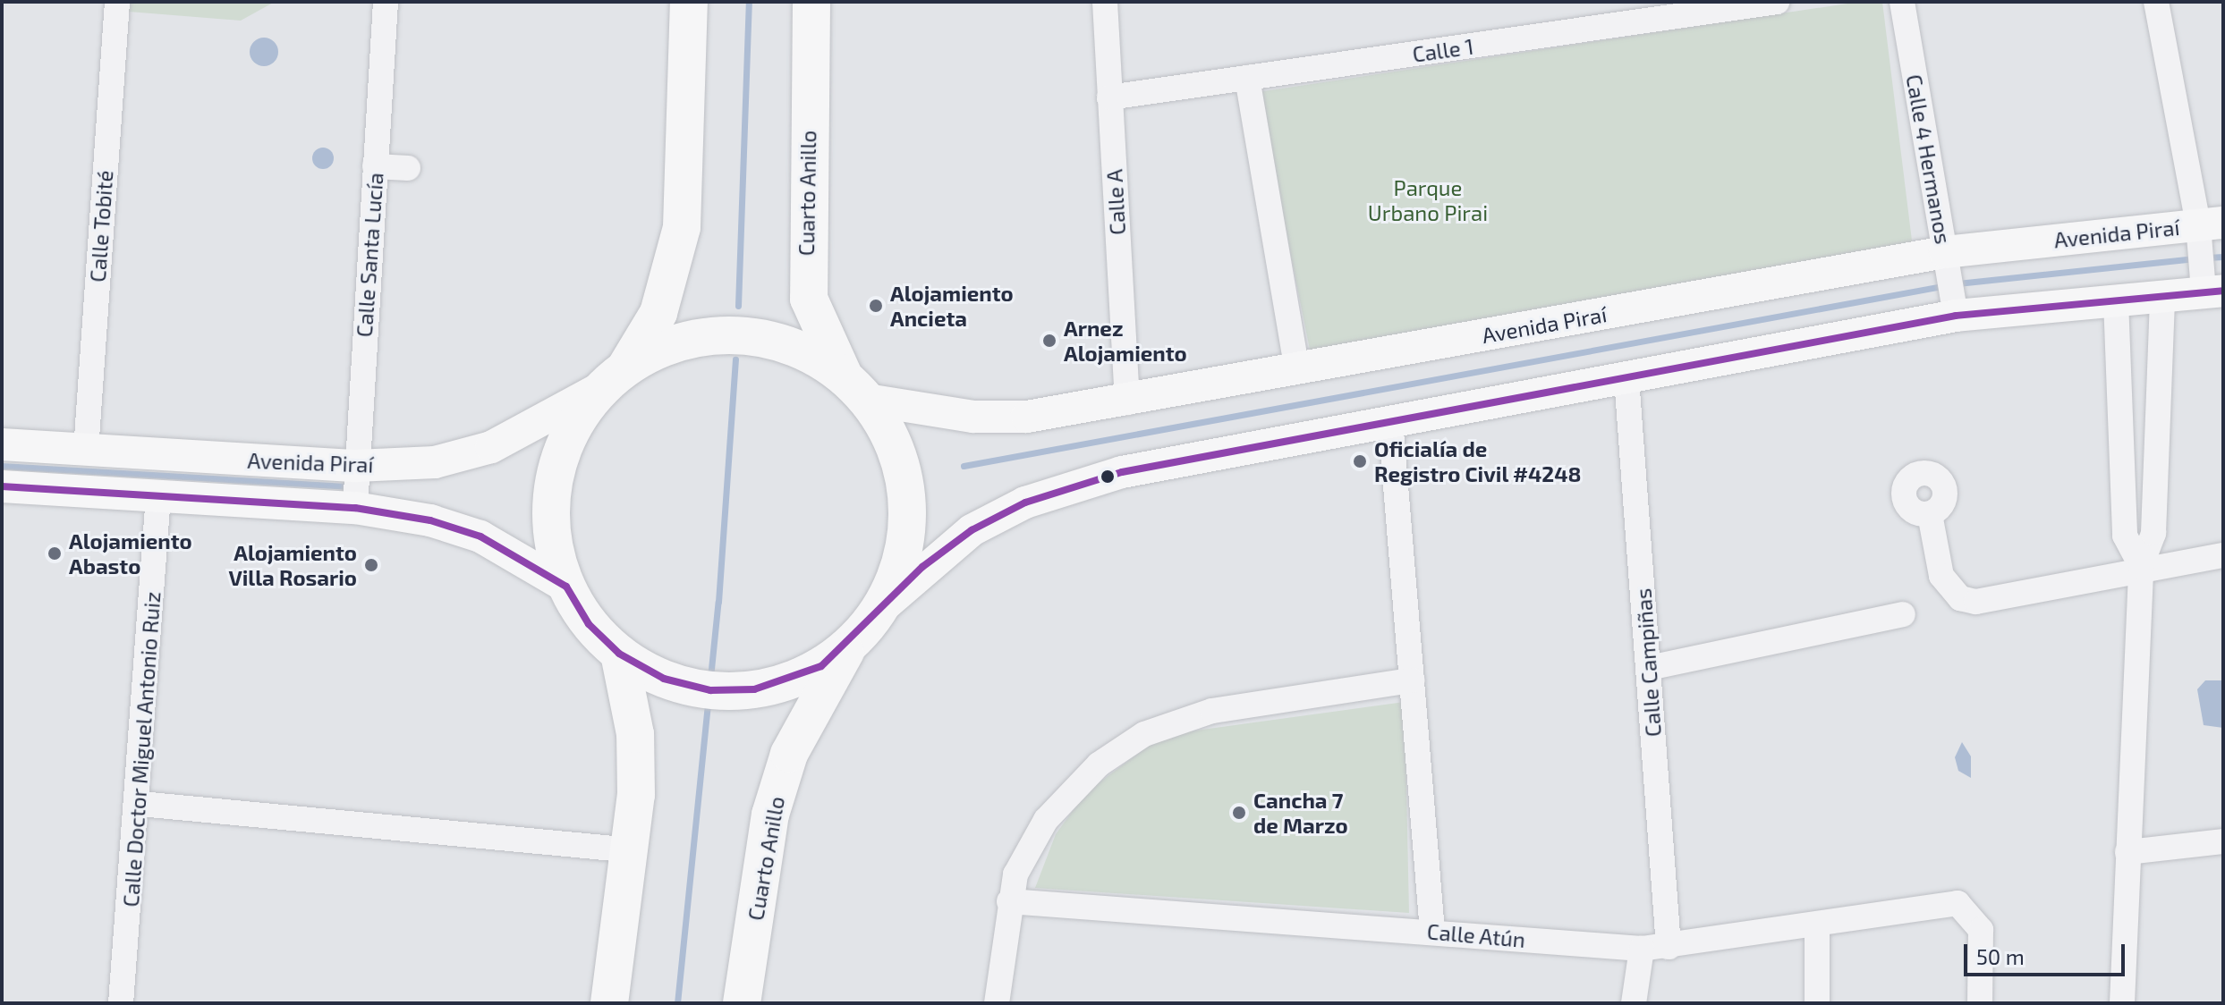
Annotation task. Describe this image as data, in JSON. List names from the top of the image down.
{
  "streets": {
    "highway": ["Cuarto Anillo"],
    "main road": ["Avenida Piraí"],
    "street": [
      "Calle 1",
      "Calle 4 Hermanos",
      "Calle A",
      "Calle Tobité",
      "Calle Santa Lucía",
      "Calle Campiñas",
      "Calle Doctor Miguel Antonio Ruiz",
      "Calle Atún"
    ]
  },
  "crossings": [
    ["Calle 1", "Calle A"],
    ["Calle 4 Hermanos", "Avenida Piraí"],
    ["Cuarto Anillo", "Avenida Piraí"],
    ["Calle A", "Avenida Piraí"],
    ["Calle Tobité", "Avenida Piraí"],
    ["Avenida Piraí", "Calle Santa Lucía"],
    ["Avenida Piraí", "Calle Doctor Miguel Antonio Ruiz"],
    ["Calle Campiñas", "Calle Atún"]
  ],
  "parks": ["Parque Urbano Pirai"],
  "places": [
    "Alojamiento Ancieta",
    "Arnez Alojamiento",
    "Oficialía de Registro Civil #4248",
    "Alojamiento Abasto",
    "Alojamiento Villa Rosario",
    "Cancha 7 de Marzo"
  ],
  "scale_bar": "50 m"
}
